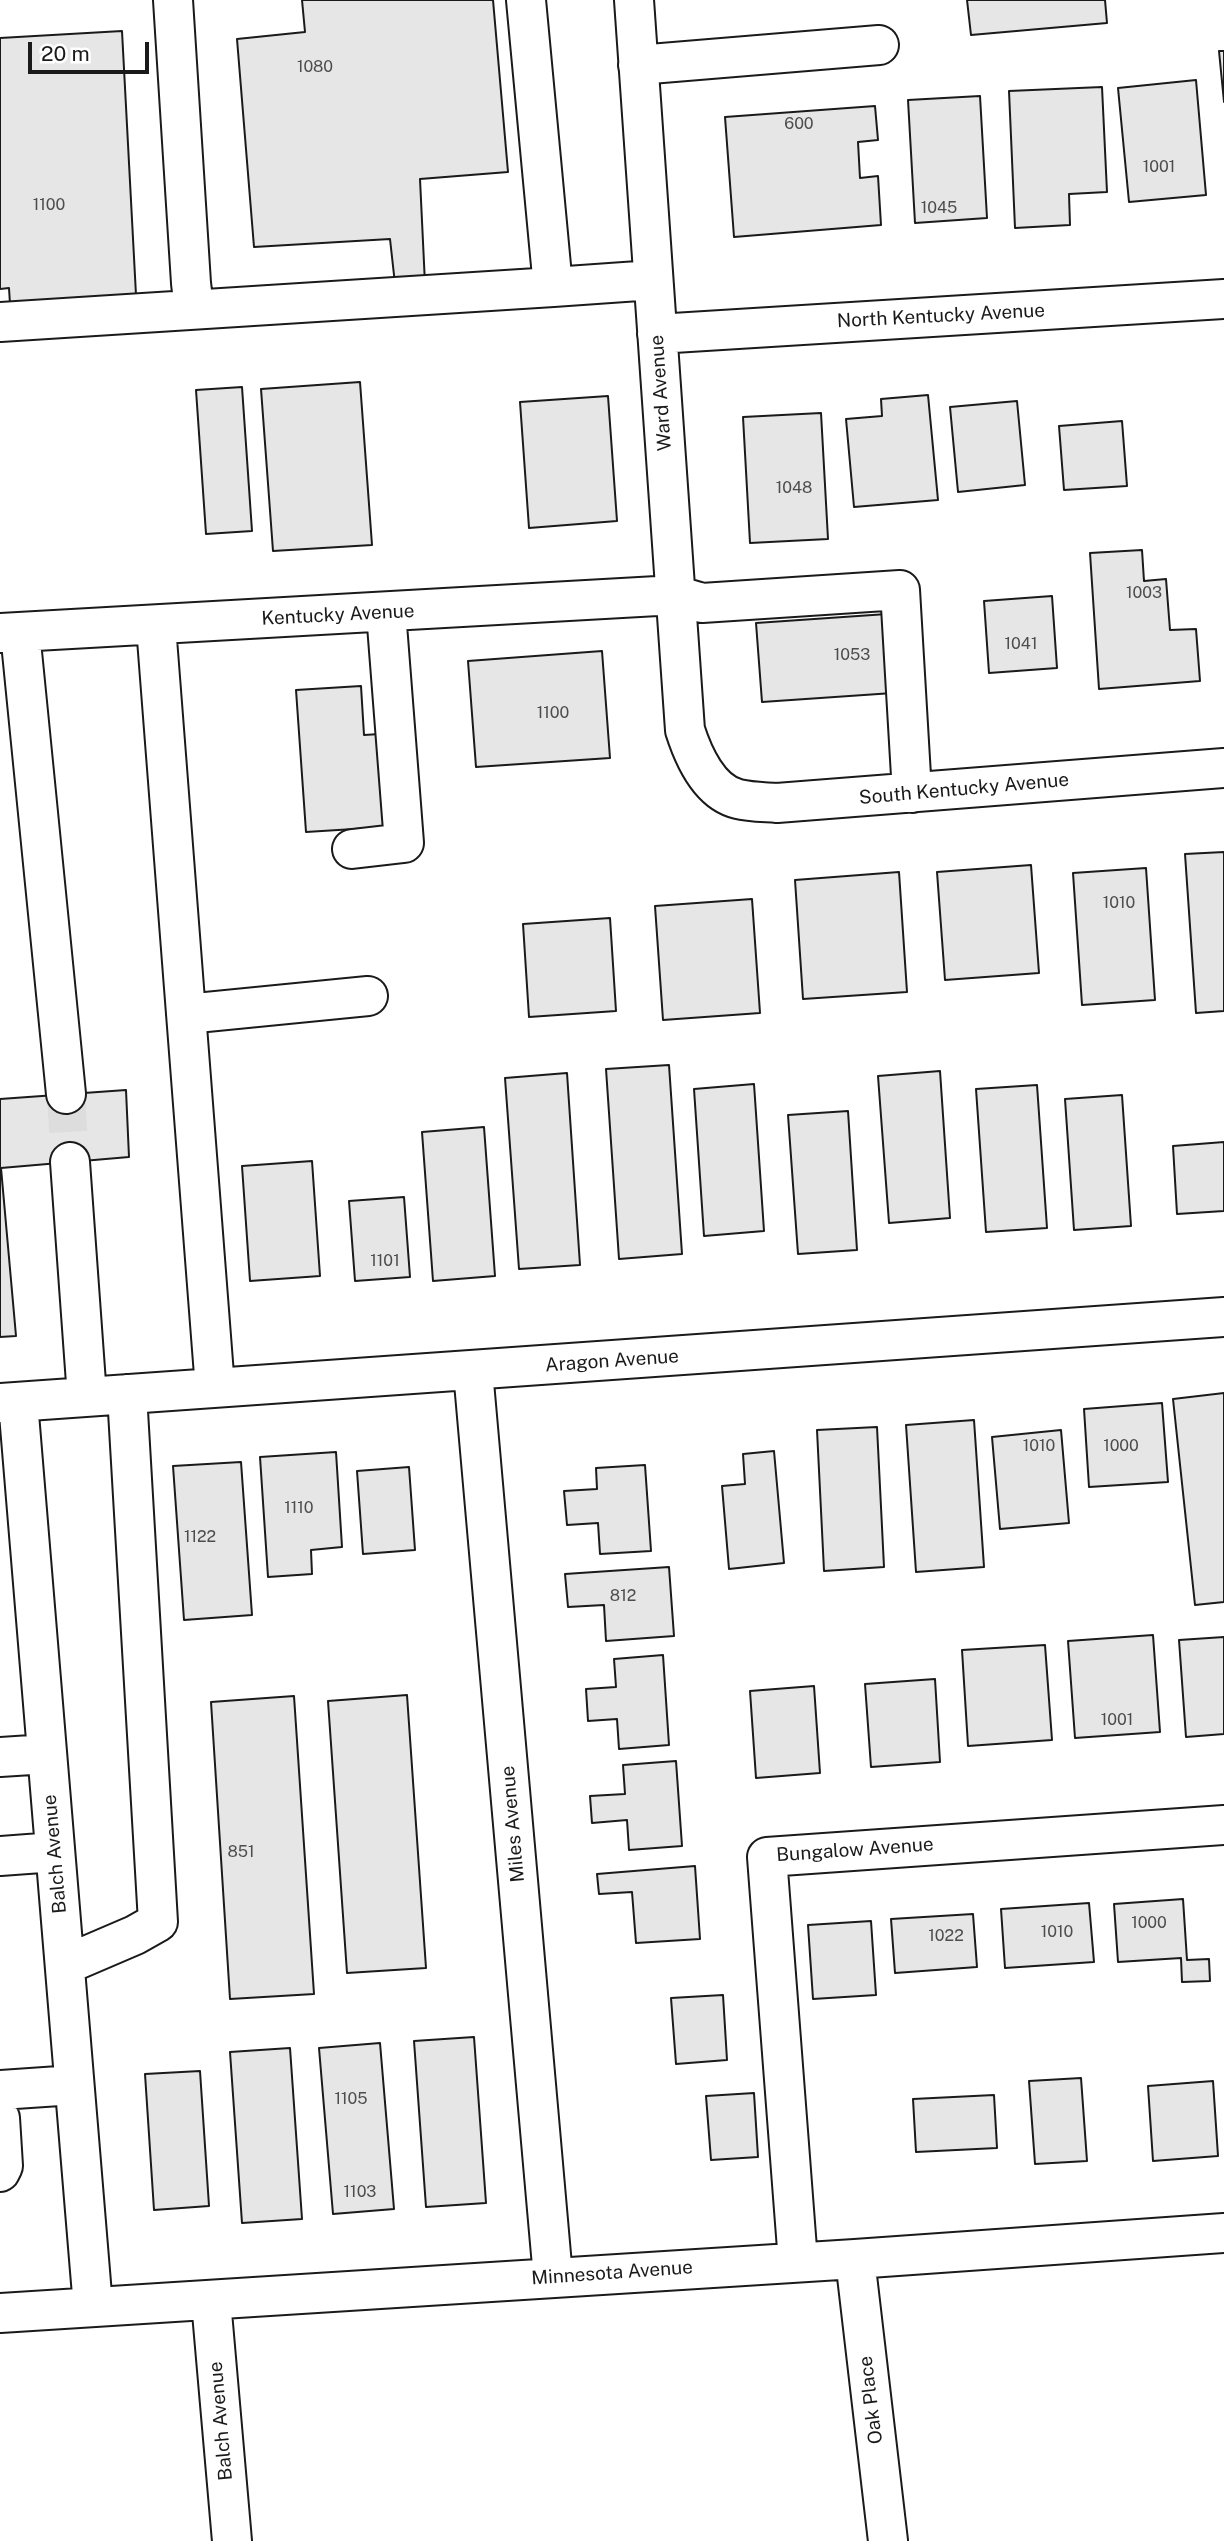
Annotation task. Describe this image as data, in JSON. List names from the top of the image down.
{
  "streets": {
    "street": [
      "North Kentucky Avenue",
      "Ward Avenue",
      "Kentucky Avenue",
      "South Kentucky Avenue",
      "Aragon Avenue",
      "Miles Avenue",
      "Bungalow Avenue",
      "Balch Avenue",
      "Minnesota Avenue",
      "Oak Place"
    ]
  },
  "crossings": [
    ["North Kentucky Avenue", "Ward Avenue"],
    ["Ward Avenue", "Kentucky Avenue"],
    ["Ward Avenue", "South Kentucky Avenue"],
    ["Kentucky Avenue", "South Kentucky Avenue"],
    ["Aragon Avenue", "Miles Avenue"],
    ["Aragon Avenue", "Balch Avenue"],
    ["Miles Avenue", "Minnesota Avenue"],
    ["Bungalow Avenue", "Minnesota Avenue"],
    ["Balch Avenue", "Minnesota Avenue"],
    ["Minnesota Avenue", "Oak Place"]
  ],
  "house_numbers": [
    "1080",
    "600",
    "1001",
    "1100",
    "1045",
    "1048",
    "1003",
    "1041",
    "1053",
    "1100",
    "1010",
    "1101",
    "1010",
    "1000",
    "1110",
    "1122",
    "812",
    "1001",
    "851",
    "1000",
    "1010",
    "1022",
    "1105",
    "1103"
  ],
  "scale_bar": "20 m"
}
